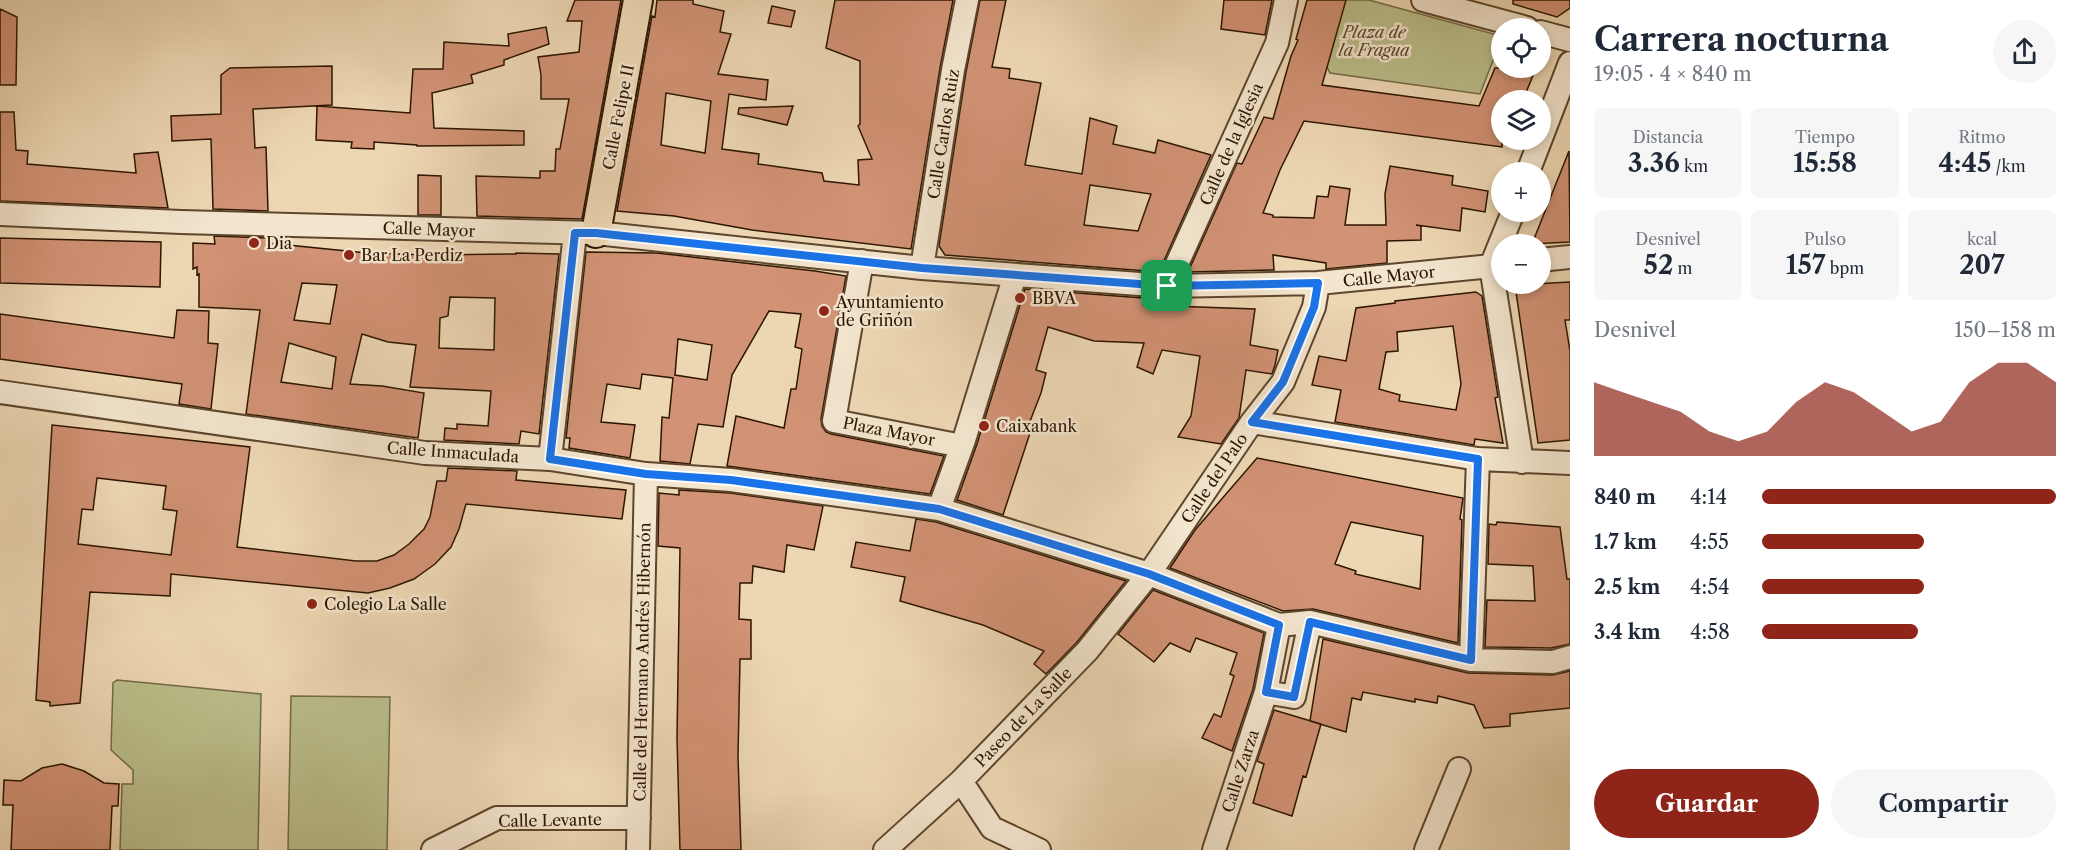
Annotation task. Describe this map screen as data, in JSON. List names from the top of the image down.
{
  "streets": {
    "main road": ["Calle Felipe II"],
    "street": [
      "Calle Carlos Ruiz",
      "Calle de la Iglesia",
      "Calle Mayor",
      "Plaza Mayor",
      "Calle Inmaculada",
      "Calle del Palo",
      "Calle del Hermano Andrés Hibernón",
      "Paseo de La Salle",
      "Calle Zarza",
      "Calle Levante"
    ]
  },
  "crossings": [
    ["Calle Felipe II", "Calle Mayor"],
    ["Calle Carlos Ruiz", "Calle Mayor"],
    ["Calle de la Iglesia", "Calle Mayor"],
    ["Calle Mayor", "Plaza Mayor"],
    ["Calle Mayor", "Calle del Palo"],
    ["Calle Inmaculada", "Calle del Palo"],
    ["Calle Inmaculada", "Calle del Hermano Andrés Hibernón"],
    ["Calle Inmaculada", "Paseo de La Salle"],
    ["Calle Inmaculada", "Calle Zarza"],
    ["Calle del Palo", "Paseo de La Salle"],
    ["Calle del Hermano Andrés Hibernón", "Calle Levante"]
  ],
  "parks": ["Plaza de la Fragua"],
  "places": [
    "Dia",
    "Bar La Perdiz",
    "BBVA",
    "Ayuntamiento de Griñón",
    "Caixabank",
    "Colegio La Salle"
  ],
  "page": {
    "heading": ["Carrera nocturna", "19:05 · 4 × 840 m"],
    "map_buttons": ["+", "−"],
    "stats": [
      ["Distancia", "3.36 km"],
      ["Tiempo", "15:58"],
      ["Ritmo", "4:45 /km"],
      ["Desnivel", "52 m"],
      ["Pulso", "157 bpm"],
      ["kcal", "207"]
    ],
    "chart": ["Desnivel", "150–158 m"],
    "list": [
      {
        "name": "840 m",
        "note": "4:14"
      },
      {
        "name": "1.7 km",
        "note": "4:55"
      },
      {
        "name": "2.5 km",
        "note": "4:54"
      },
      {
        "name": "3.4 km",
        "note": "4:58"
      }
    ],
    "buttons": ["Guardar", "Compartir"]
  }
}
